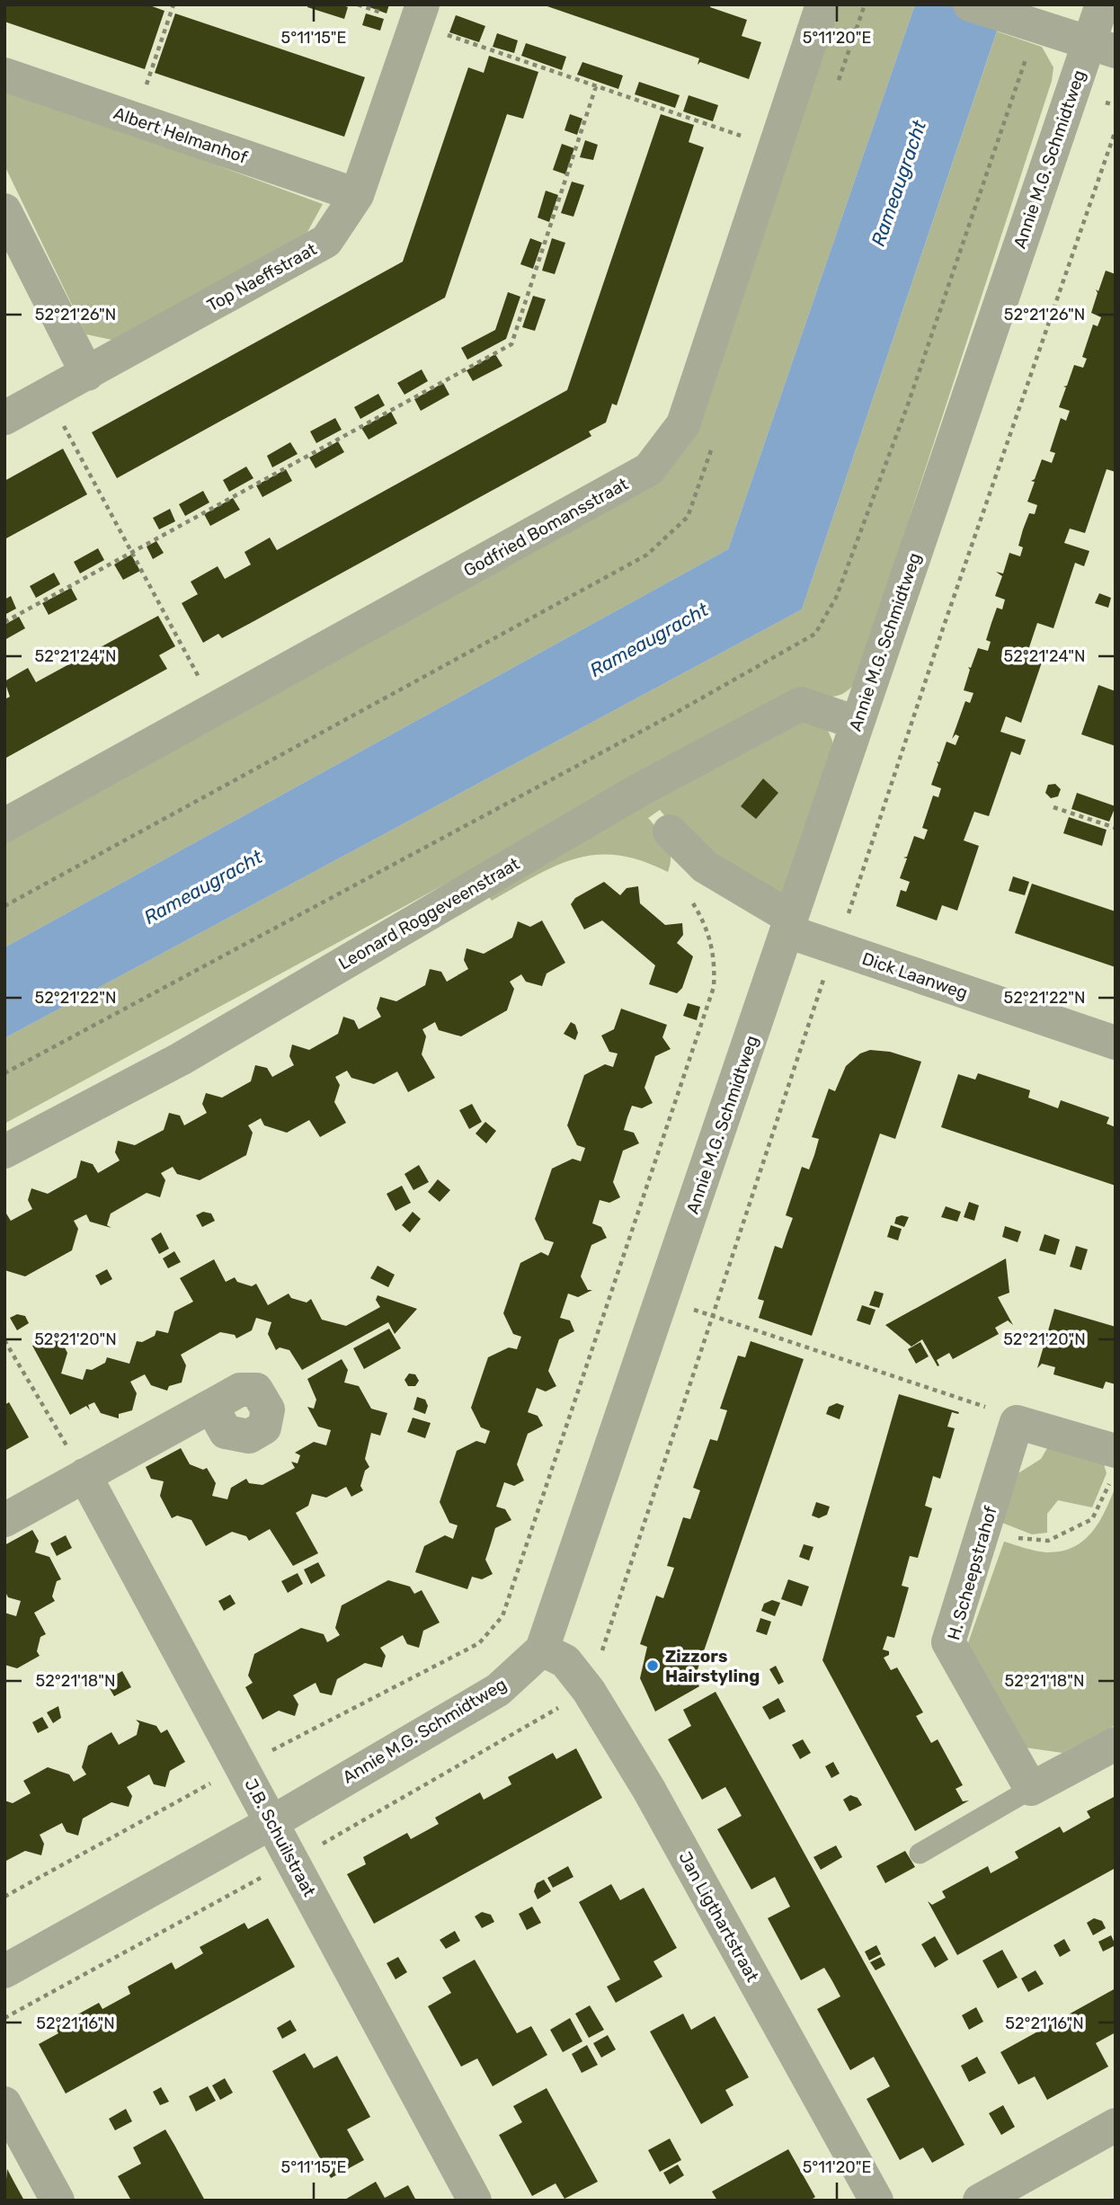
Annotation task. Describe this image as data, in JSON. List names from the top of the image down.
{
  "streets": {
    "street": [
      "Albert Helmanhof",
      "Annie M.G. Schmidtweg",
      "Top Naeffstraat",
      "Godfried Bomansstraat",
      "Leonard Roggeveenstraat",
      "Dick Laanweg",
      "H. Scheepstrahof",
      "J.B. Schuilstraat",
      "Jan Ligthartstraat"
    ]
  },
  "crossings": [
    ["Albert Helmanhof", "Top Naeffstraat"],
    ["Annie M.G. Schmidtweg", "Leonard Roggeveenstraat"],
    ["Annie M.G. Schmidtweg", "Dick Laanweg"],
    ["Annie M.G. Schmidtweg", "J.B. Schuilstraat"],
    ["Annie M.G. Schmidtweg", "Jan Ligthartstraat"]
  ],
  "water": ["Rameaugracht"],
  "places": ["Zizzors Hairstyling"],
  "coordinates": [
    "5°11'15\"E",
    "5°11'20\"E",
    "52°21'26\"N",
    "52°21'24\"N",
    "52°21'22\"N",
    "52°21'20\"N",
    "52°21'18\"N",
    "52°21'16\"N"
  ]
}
